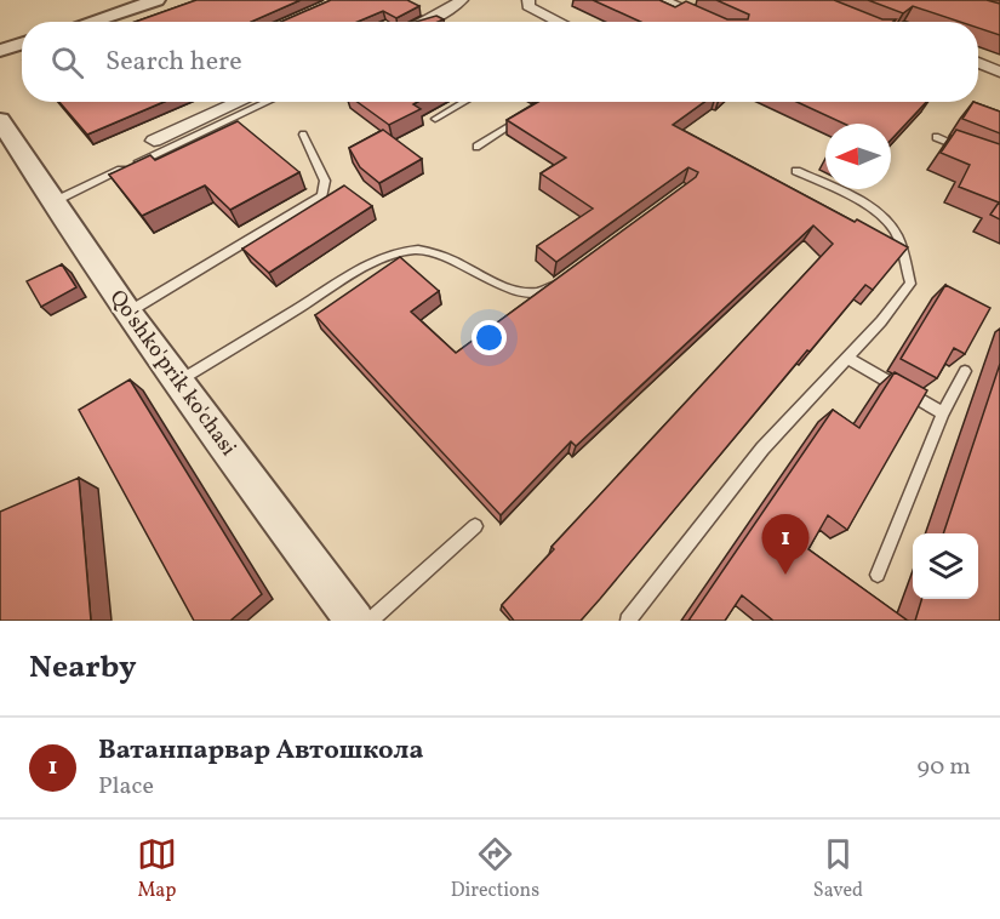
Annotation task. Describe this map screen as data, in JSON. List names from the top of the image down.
{
  "streets": {
    "street": ["Qo'shko'prik ko'chasi"]
  },
  "north": "left",
  "page": {
    "search": "Search here",
    "pins": "1",
    "heading": "Nearby",
    "list": [
      {
        "mark": "1",
        "name": "Ватанпарвар Автошкола",
        "note": "Place",
        "value": "90 m"
      }
    ],
    "nav": ["Map", "Directions", "Saved"]
  }
}
